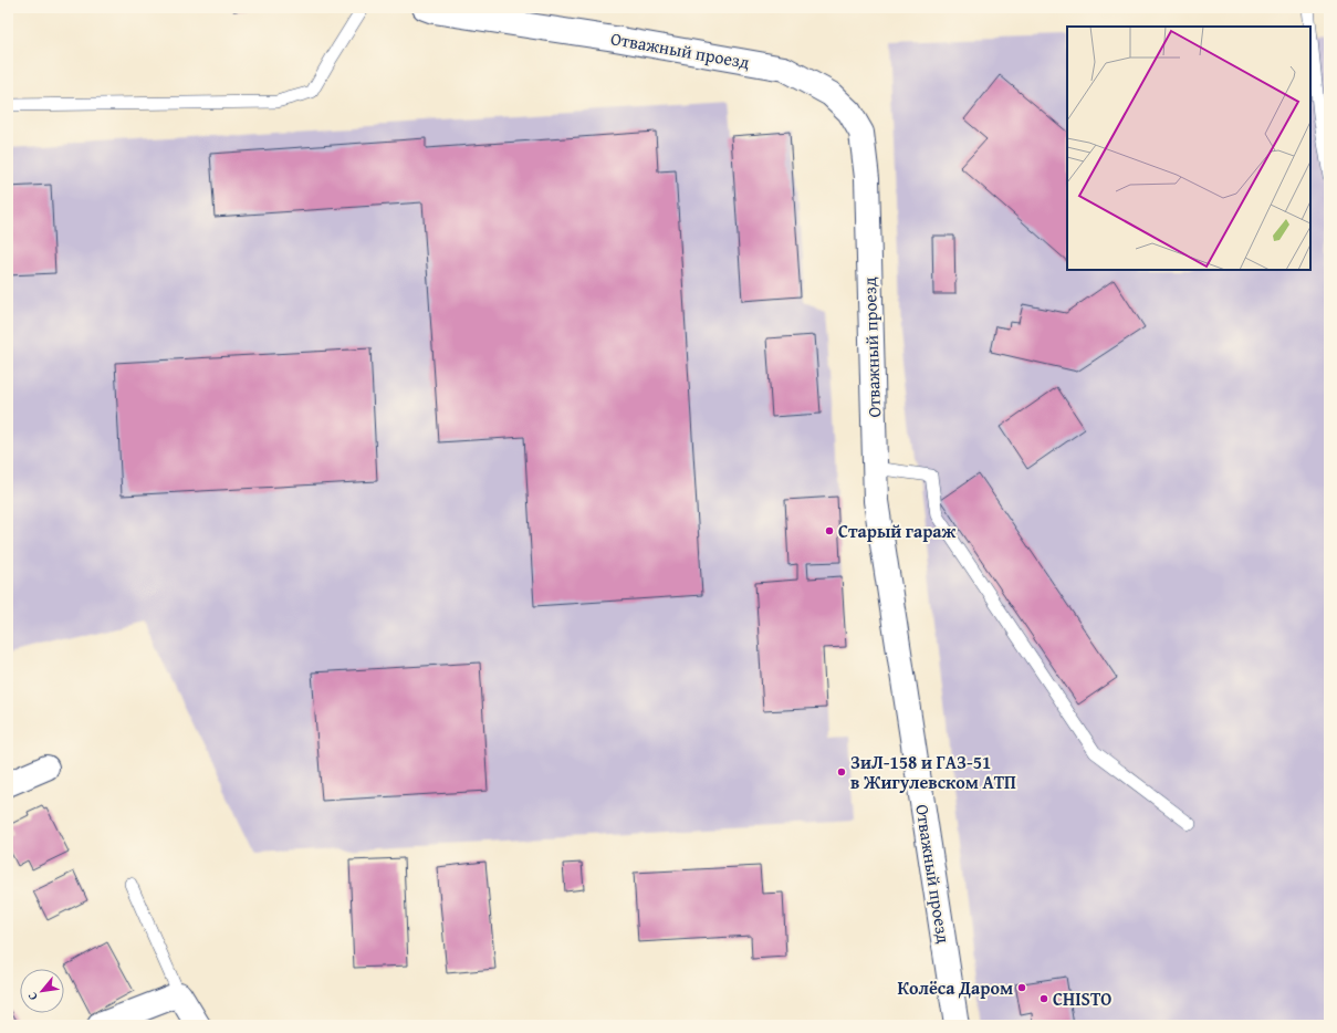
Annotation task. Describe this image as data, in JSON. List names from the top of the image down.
{
  "streets": {
    "street": ["Отважный проезд"]
  },
  "places": [
    "Старый гараж",
    "ЗиЛ-158 и ГАЗ-51 в Жигулевском АТП",
    "Колёса Даром",
    "CHISTO"
  ],
  "north": "bottom left"
}
